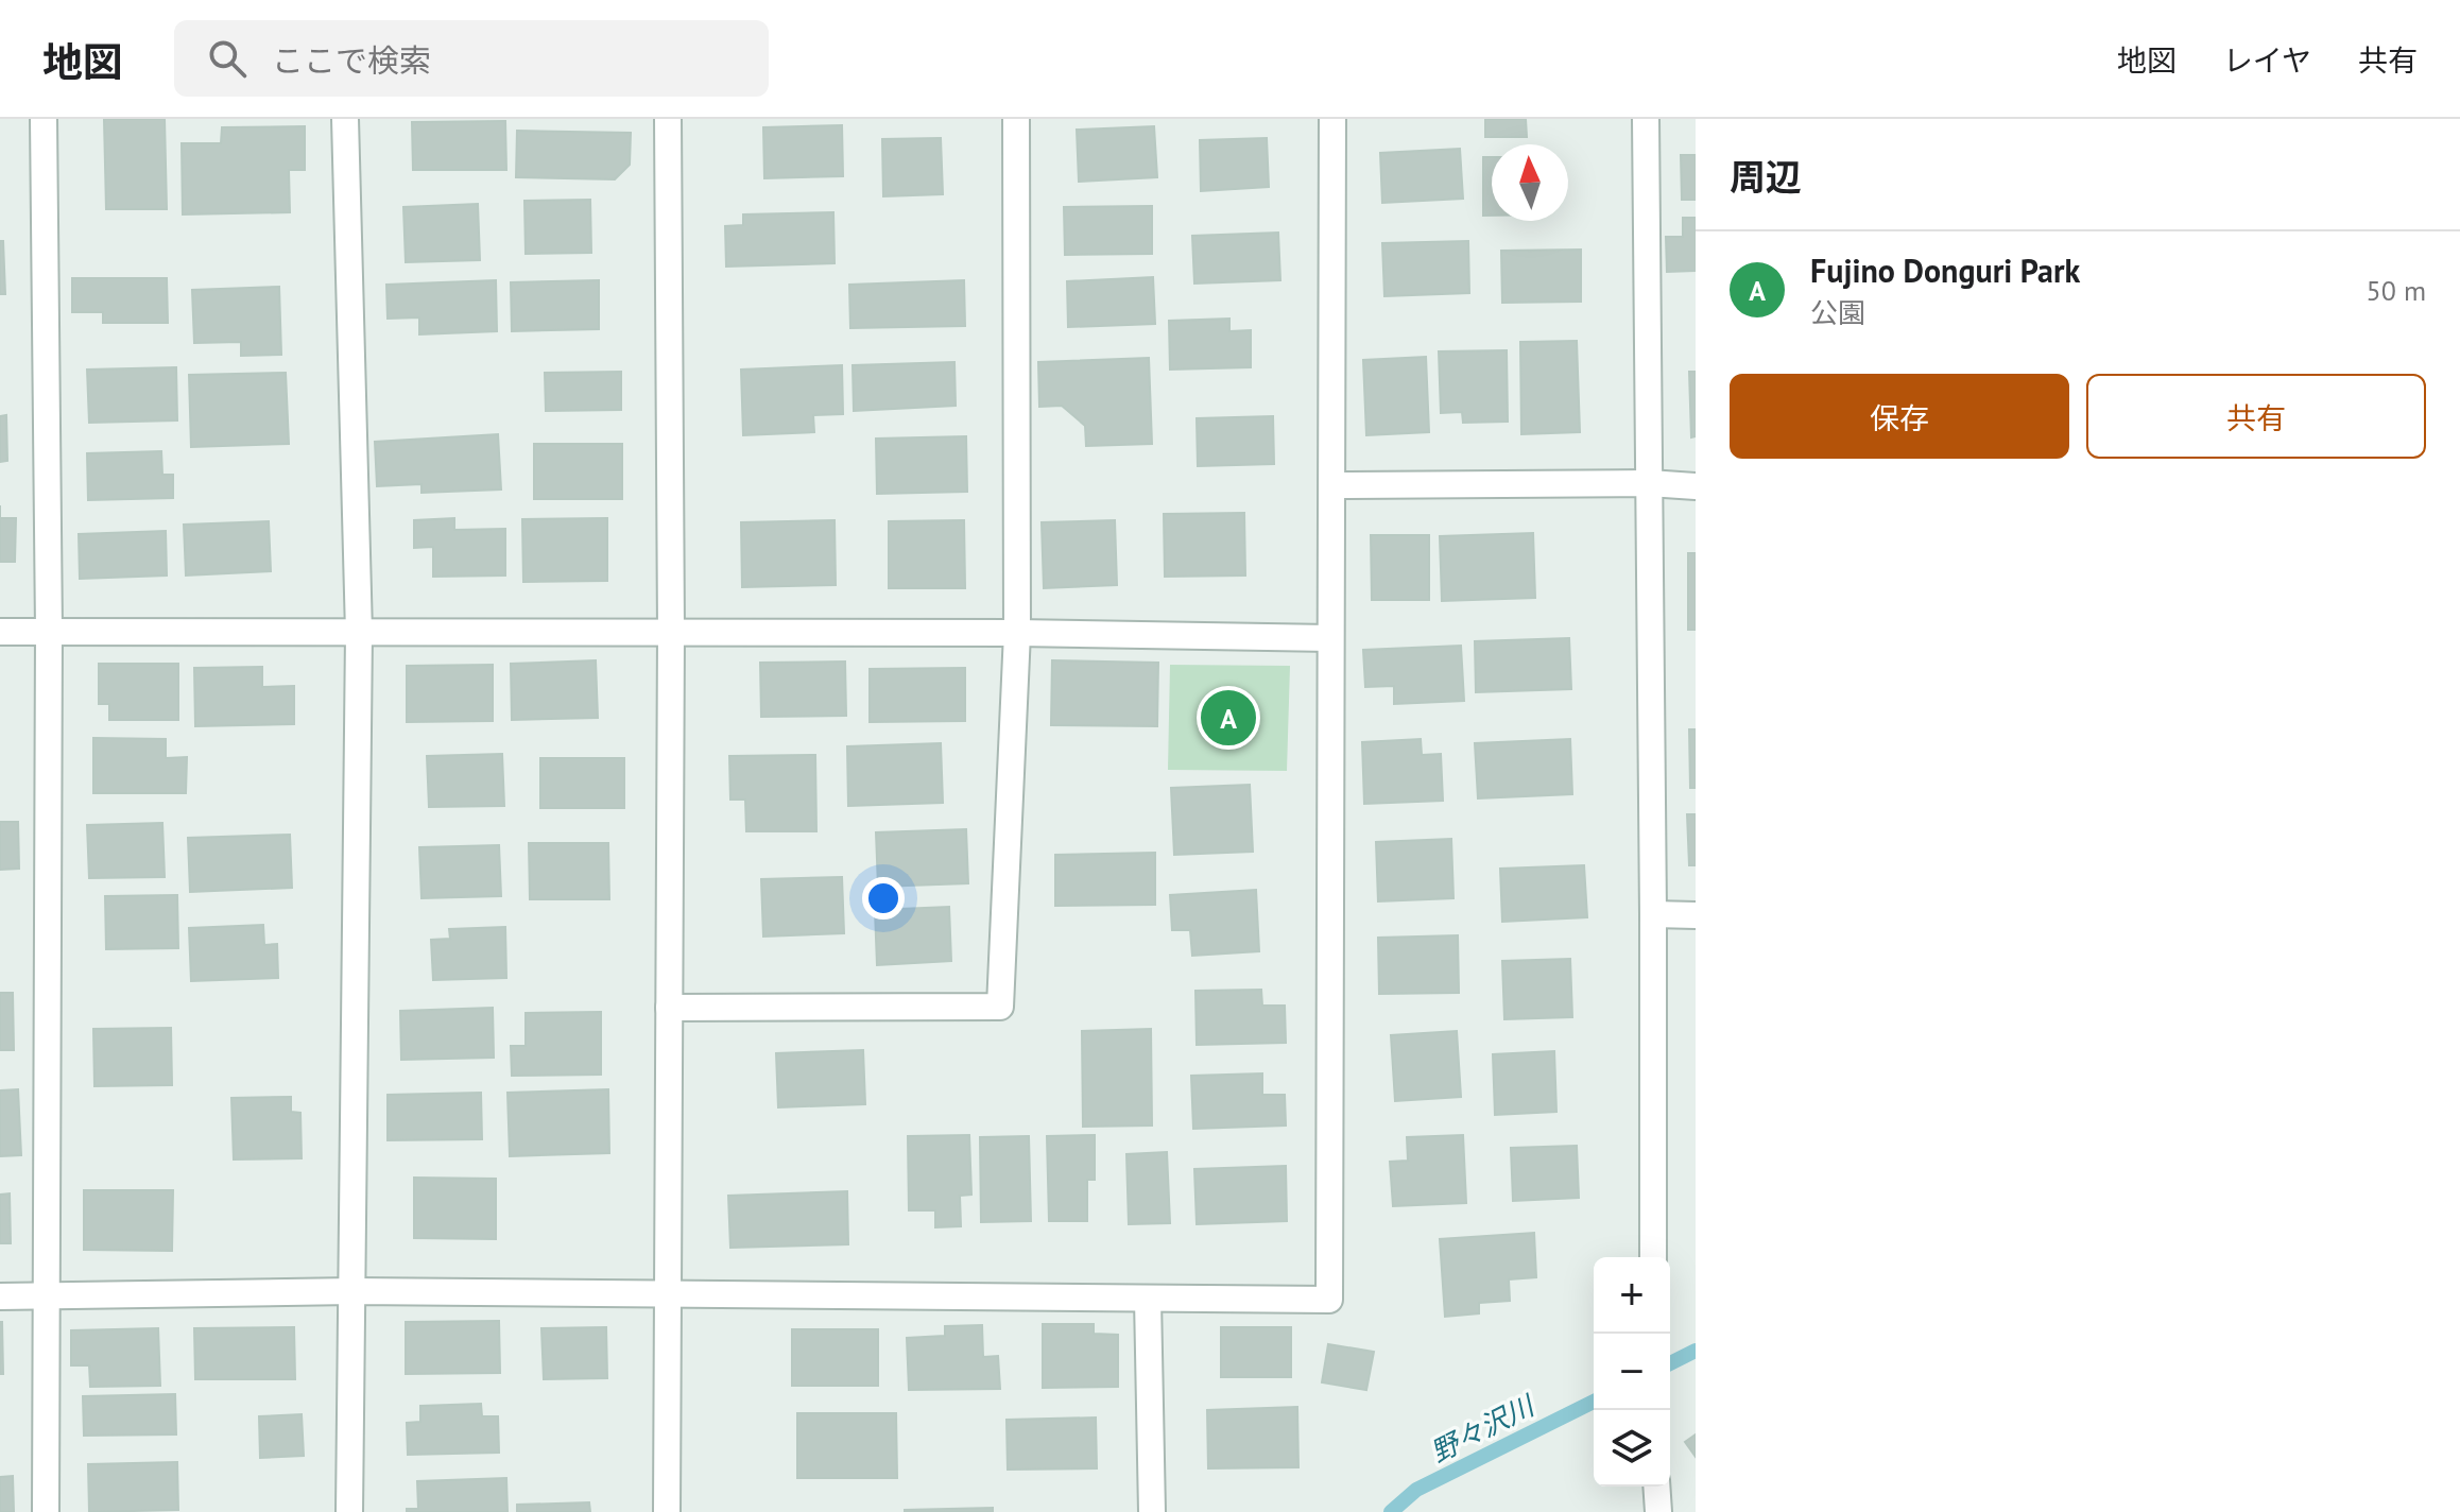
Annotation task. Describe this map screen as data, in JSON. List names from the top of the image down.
{
  "water": ["野々沢川"],
  "north": "top",
  "page": {
    "header": "地図",
    "search": "ここで検索",
    "nav": ["地図", "レイヤ", "共有"],
    "heading": "周辺",
    "list": [
      {
        "mark": "A",
        "name": "Fujino Donguri Park",
        "note": "公園",
        "value": "50 m"
      }
    ],
    "buttons": ["保存", "共有"],
    "pins": "A",
    "map_buttons": ["+", "−"]
  }
}
